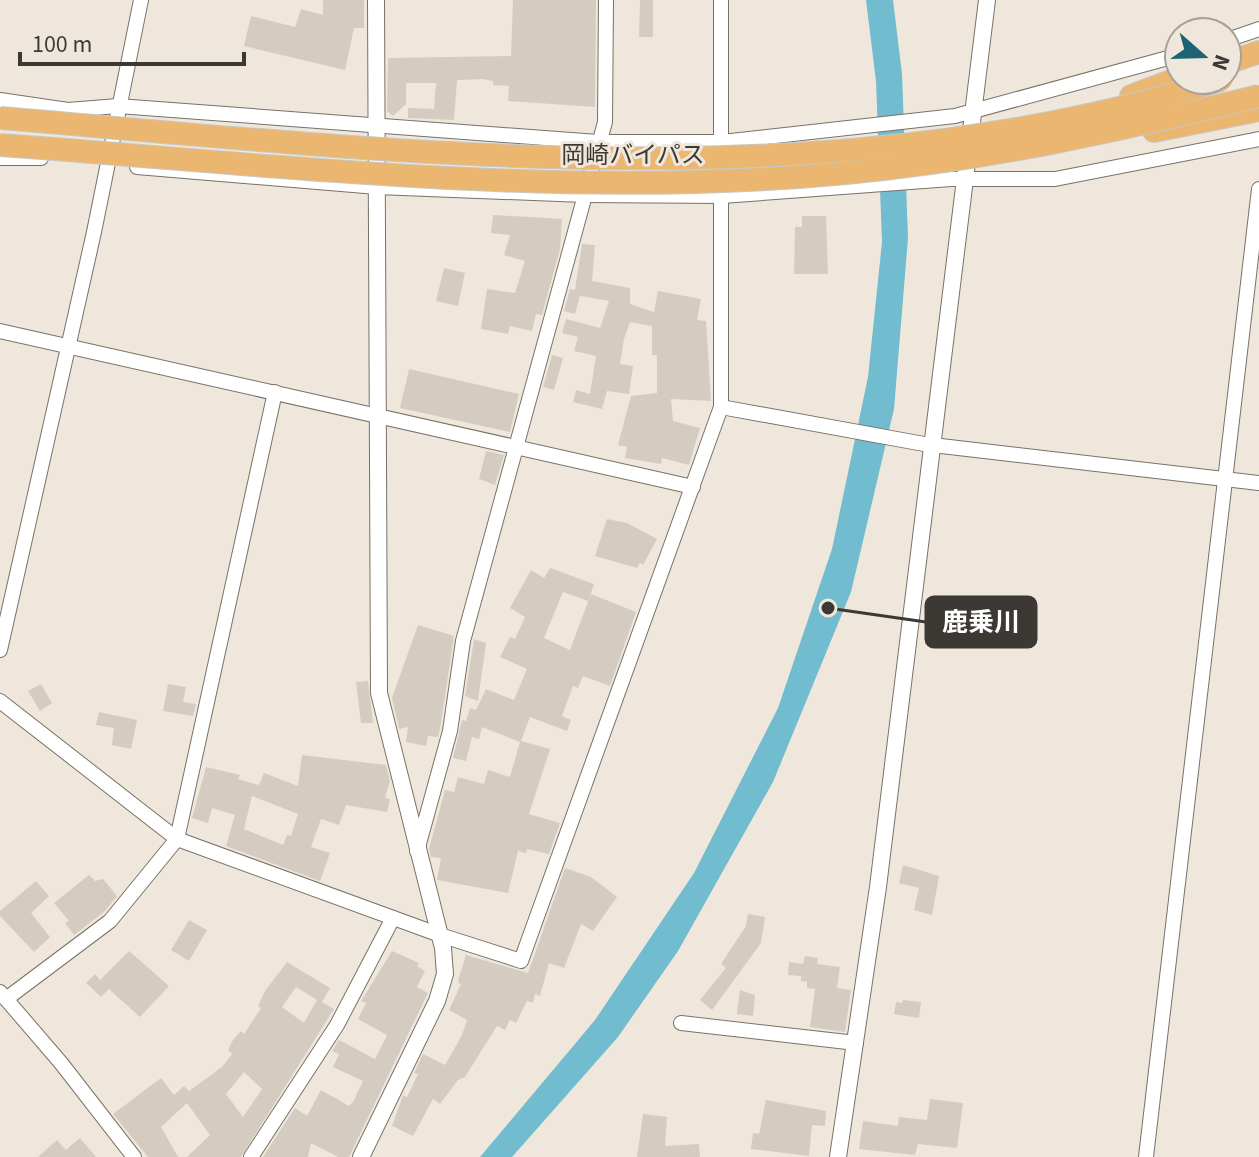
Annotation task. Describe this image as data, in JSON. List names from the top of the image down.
{
  "streets": {
    "highway": ["岡崎バイパス"]
  },
  "places": ["鹿乗川"],
  "scale_bar": "100 m",
  "north": "right"
}
